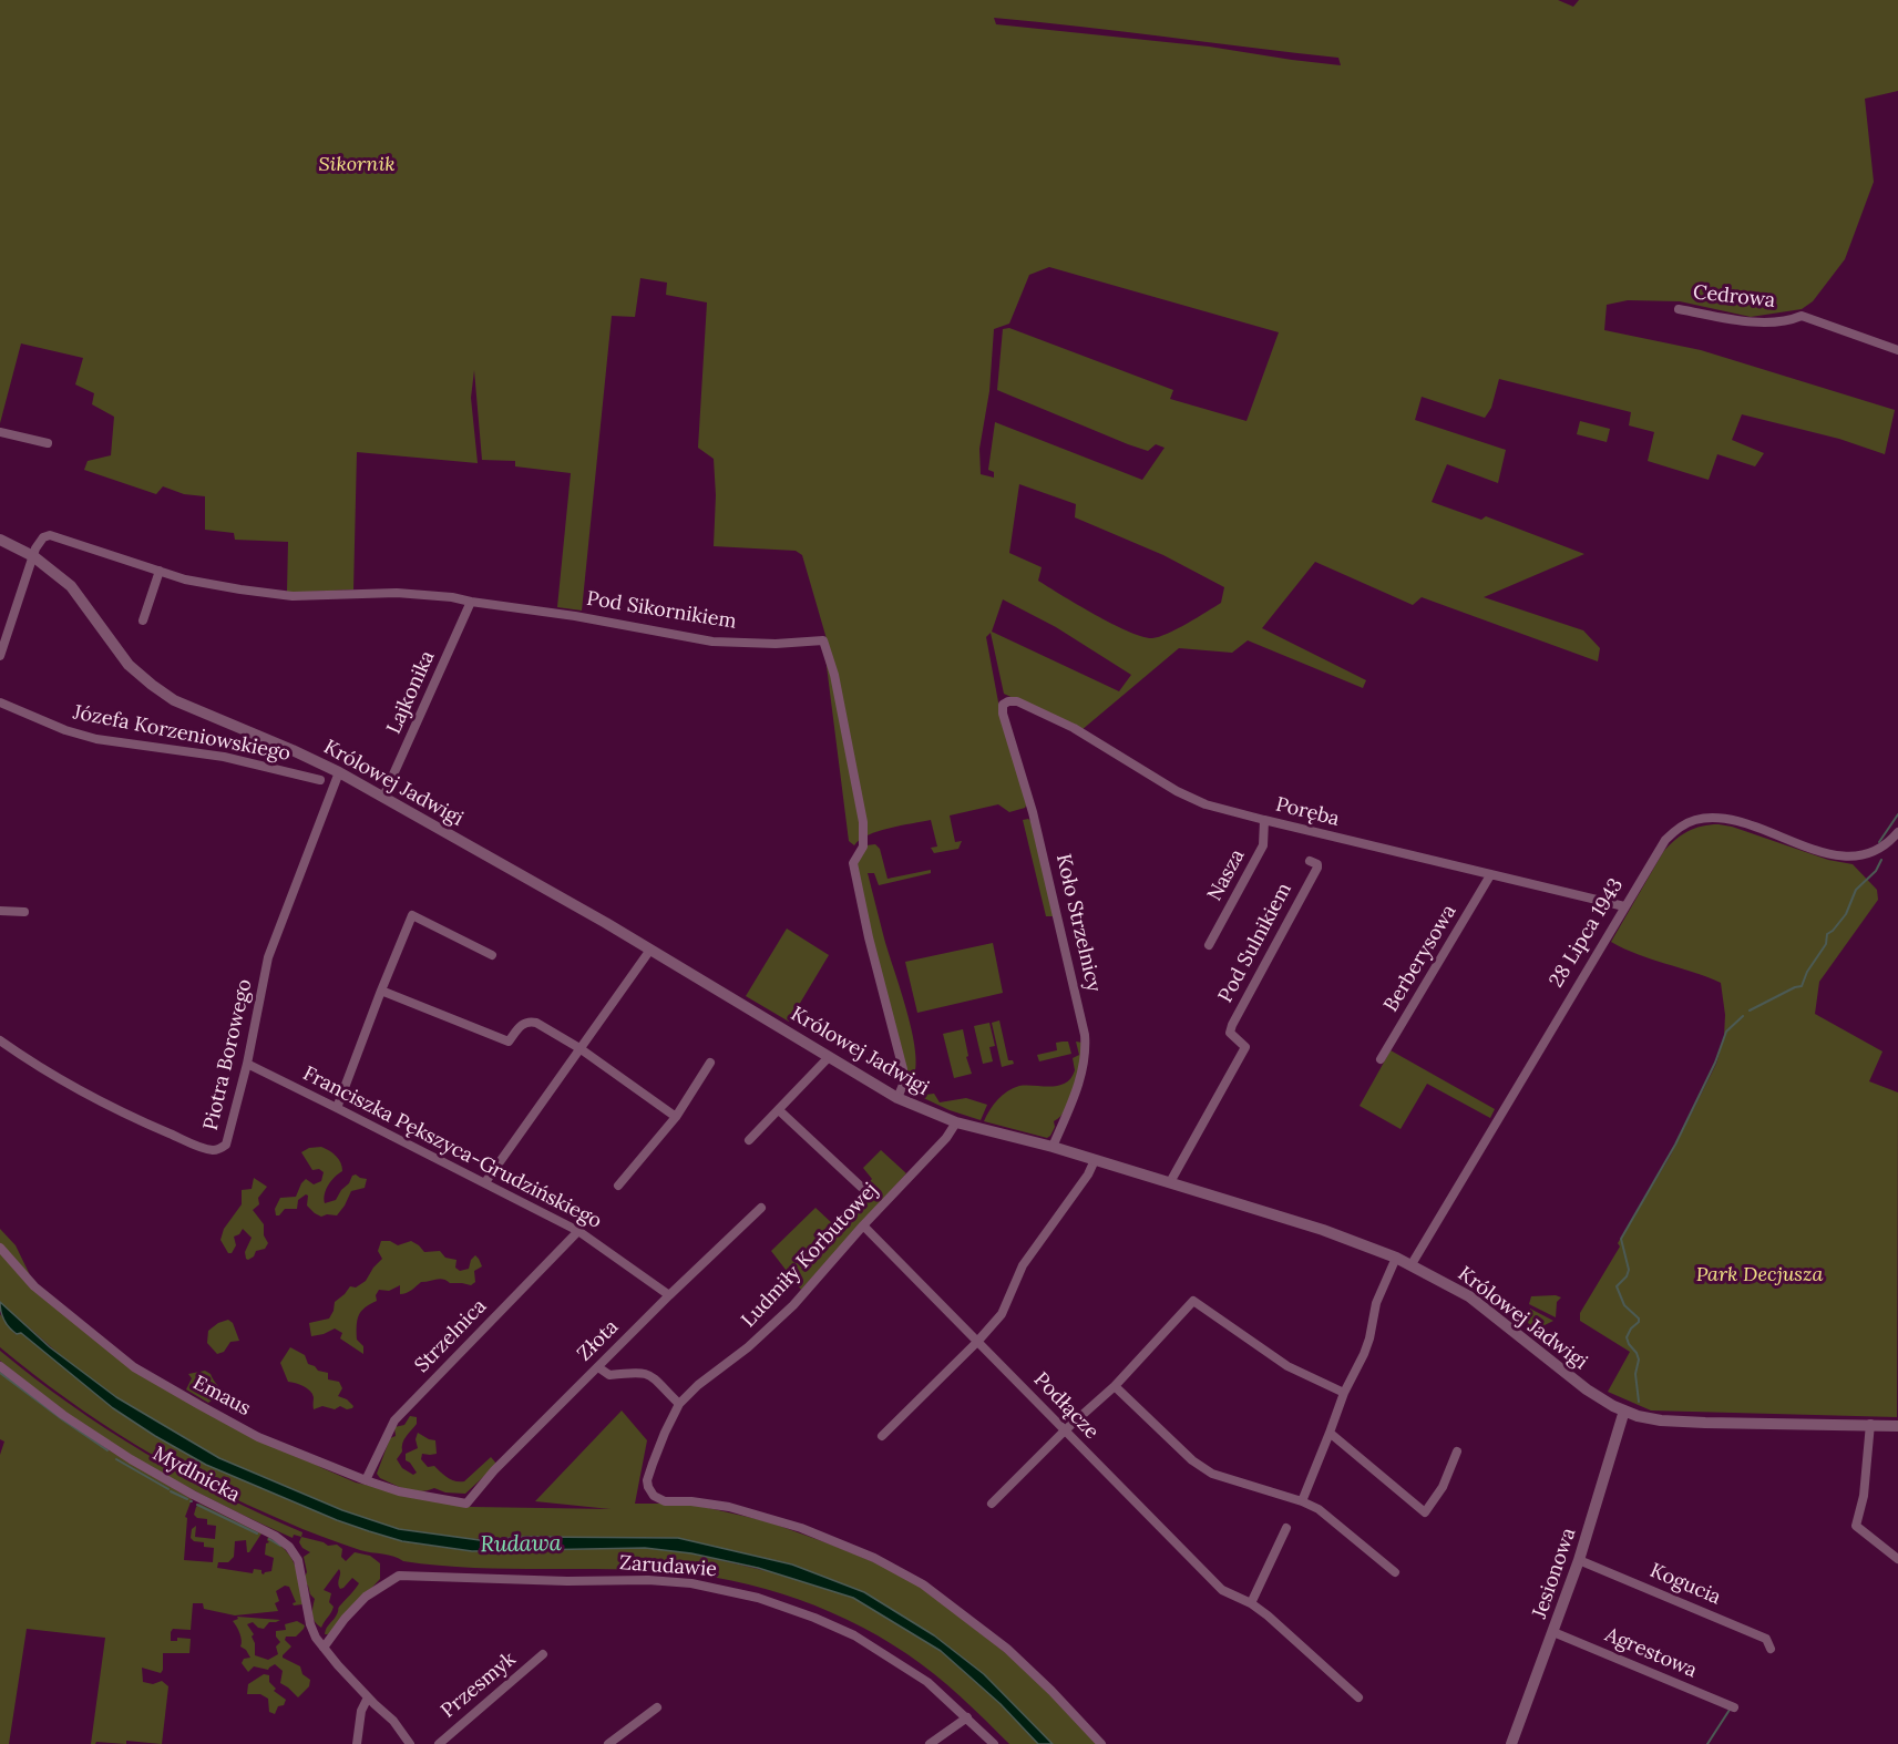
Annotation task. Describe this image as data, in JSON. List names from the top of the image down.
{
  "streets": {
    "street": [
      "Cedrowa",
      "Pod Sikornikiem",
      "Lajkonika",
      "Józefa Korzeniowskiego",
      "Królowej Jadwigi",
      "Poręba",
      "Nasza",
      "Koło Strzelnicy",
      "28 Lipca 1943",
      "Pod Sulnikiem",
      "Berberysowa",
      "Piotra Borowego",
      "Franciszka Pększyca-Grudzińskiego",
      "Ludmiły Korbutowej",
      "Strzelnica",
      "Złota",
      "Emaus",
      "Podłącze",
      "Mydlnicka",
      "Zarudawie",
      "Jesionowa",
      "Kogucia",
      "Agrestowa",
      "Przesmyk"
    ]
  },
  "crossings": [
    ["Pod Sikornikiem", "Lajkonika"],
    ["Pod Sikornikiem", "Królowej Jadwigi"],
    ["Lajkonika", "Królowej Jadwigi"],
    ["Królowej Jadwigi", "Koło Strzelnicy"],
    ["Królowej Jadwigi", "28 Lipca 1943"],
    ["Królowej Jadwigi", "Pod Sulnikiem"],
    ["Królowej Jadwigi", "Piotra Borowego"],
    ["Królowej Jadwigi", "Ludmiły Korbutowej"],
    ["Królowej Jadwigi", "Jesionowa"],
    ["Poręba", "Nasza"],
    ["Poręba", "Koło Strzelnicy"],
    ["Poręba", "28 Lipca 1943"],
    ["Poręba", "Berberysowa"],
    ["Piotra Borowego", "Franciszka Pększyca-Grudzińskiego"],
    ["Franciszka Pększyca-Grudzińskiego", "Strzelnica"],
    ["Franciszka Pększyca-Grudzińskiego", "Złota"],
    ["Ludmiły Korbutowej", "Podłącze"],
    ["Strzelnica", "Emaus"],
    ["Złota", "Emaus"],
    ["Mydlnicka", "Zarudawie"],
    ["Jesionowa", "Kogucia"],
    ["Jesionowa", "Agrestowa"]
  ],
  "water": ["Rudawa"],
  "parks": ["Sikornik", "Park Decjusza"]
}
